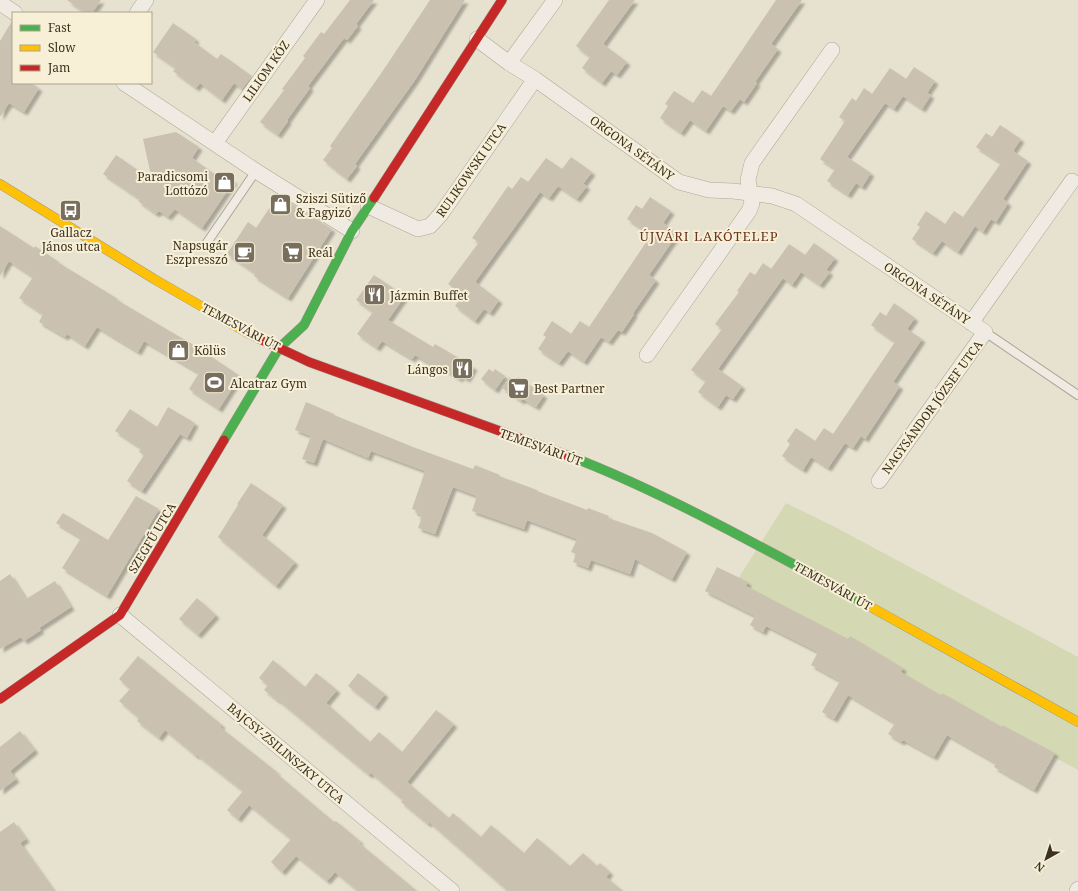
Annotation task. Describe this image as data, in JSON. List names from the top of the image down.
{
  "streets": {
    "street": [
      "LILIOM KÖZ",
      "ORGONA SÉTÁNY",
      "RULIKOWSKI UTCA",
      "TEMESVÁRI ÚT",
      "NAGYSÁNDOR JÓZSEF UTCA",
      "SZEGFŰ UTCA",
      "BAJCSY-ZSILINSZKY UTCA"
    ]
  },
  "crossings": [
    ["ORGONA SÉTÁNY", "RULIKOWSKI UTCA"],
    ["ORGONA SÉTÁNY", "NAGYSÁNDOR JÓZSEF UTCA"],
    ["TEMESVÁRI ÚT", "SZEGFŰ UTCA"],
    ["SZEGFŰ UTCA", "BAJCSY-ZSILINSZKY UTCA"]
  ],
  "districts": ["ÚJVÁRI LAKÓTELEP"],
  "places": {
    "shop": ["Paradicsomi Lottózó", "Sziszi Sütiző & Fagyizó", "Kölüs"],
    "bus stop": ["Gallacz János utca"],
    "cafe": ["Napsugár Eszpresszó"],
    "supermarket": ["Reál", "Best Partner"],
    "restaurant": ["Jázmin Buffet", "Lángos"],
    "sports": ["Alcatraz Gym"]
  },
  "legend": ["Fast", "Slow", "Jam"],
  "north": "bottom left"
}
